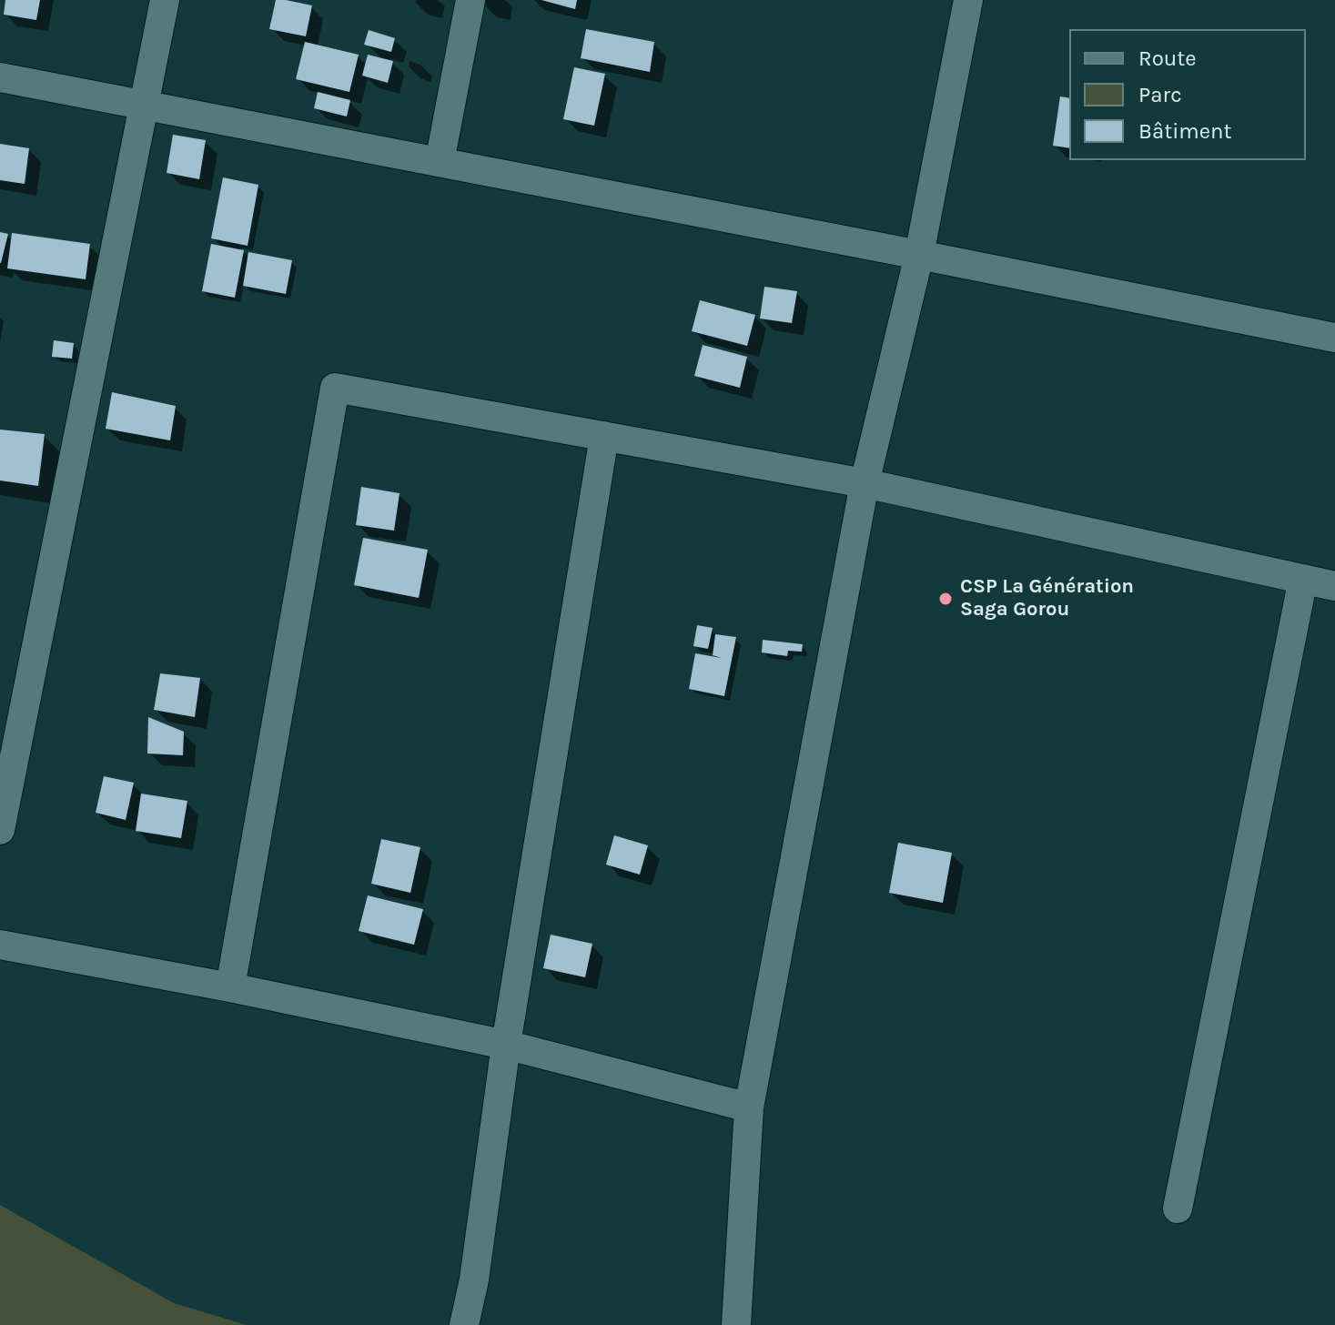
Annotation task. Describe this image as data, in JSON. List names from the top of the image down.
{
  "places": ["CSP La Génération Saga Gorou"],
  "legend": ["Route", "Parc", "Bâtiment"]
}
